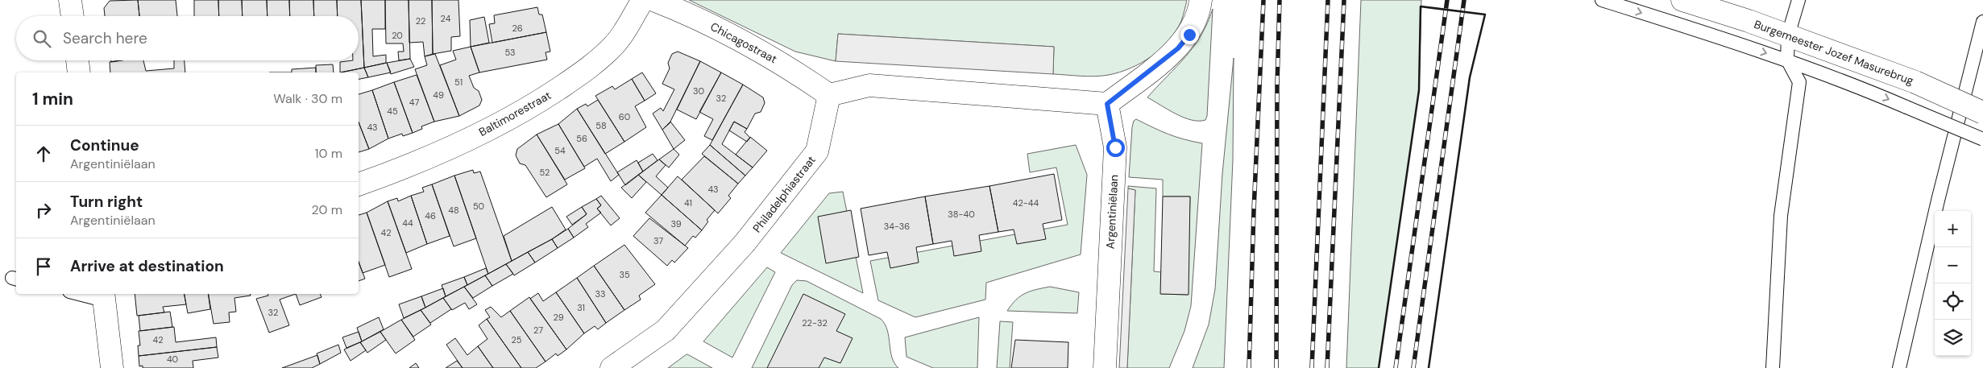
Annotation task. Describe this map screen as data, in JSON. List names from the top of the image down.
{
  "streets": {
    "street": [
      "Chicagostraat",
      "Burgemeester Jozef Masurebrug",
      "Baltimorestraat",
      "Philadelphiastraat",
      "Argentiniëlaan"
    ]
  },
  "crossings": [
    ["Chicagostraat", "Philadelphiastraat"]
  ],
  "house_numbers": [
    "24",
    "22",
    "26",
    "20",
    "53",
    "51",
    "30",
    "49",
    "32",
    "47",
    "45",
    "60",
    "58",
    "43",
    "56",
    "54",
    "52",
    "43",
    "41",
    "42-44",
    "50",
    "48",
    "38-40",
    "46",
    "44",
    "39",
    "34-36",
    "42",
    "37",
    "35",
    "33",
    "31",
    "32",
    "29",
    "22-32",
    "27",
    "42",
    "25",
    "40"
  ],
  "page": {
    "search": "Search here",
    "heading": ["1 min", "Walk · 30 m"],
    "list": [
      ["Continue", "Argentiniëlaan", "10 m"],
      ["Turn right", "Argentiniëlaan", "20 m"],
      "Arrive at destination"
    ],
    "map_buttons": ["+", "−"]
  }
}
